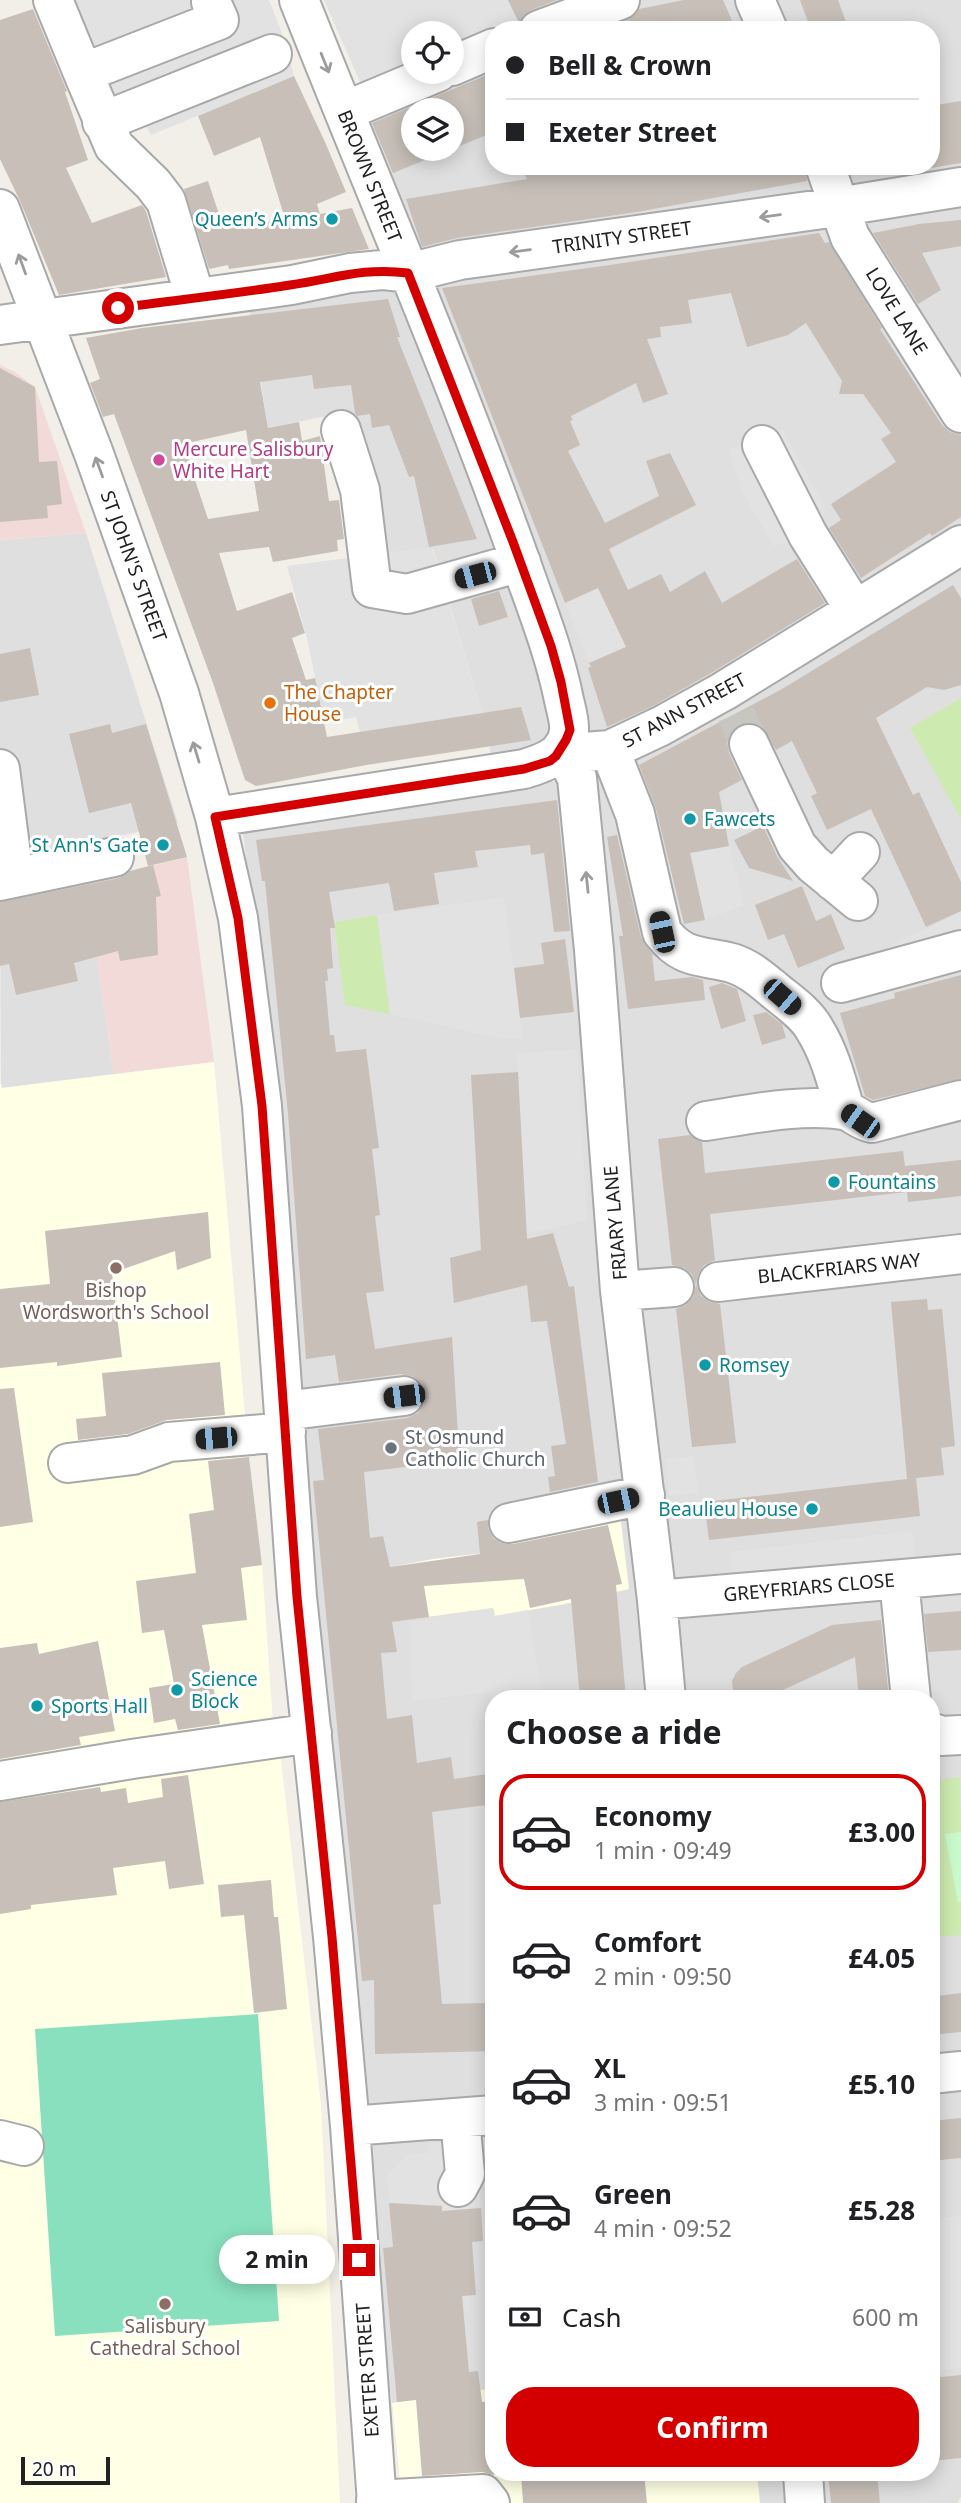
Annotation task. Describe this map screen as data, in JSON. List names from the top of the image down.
{
  "streets": {
    "street": [
      "BROWN STREET",
      "TRINITY STREET",
      "LOVE LANE",
      "ST JOHN'S STREET",
      "ST ANN STREET",
      "FRIARY LANE",
      "BLACKFRIARS WAY",
      "GREYFRIARS CLOSE",
      "EXETER STREET"
    ]
  },
  "crossings": [
    ["BROWN STREET", "TRINITY STREET"],
    ["BROWN STREET", "ST ANN STREET"],
    ["BROWN STREET", "FRIARY LANE"],
    ["TRINITY STREET", "LOVE LANE"],
    ["TRINITY STREET", "ST JOHN'S STREET"],
    ["ST JOHN'S STREET", "EXETER STREET"],
    ["ST ANN STREET", "FRIARY LANE"],
    ["FRIARY LANE", "GREYFRIARS CLOSE"]
  ],
  "one_way": ["FRIARY LANE"],
  "places": [
    "Queen’s Arms",
    "Mercure Salisbury White Hart",
    "The Chapter House",
    "Fawcets",
    "St Ann's Gate",
    "Fountains",
    "Bishop Wordsworth's School",
    "Romsey",
    "St Osmund Catholic Church",
    "Beaulieu House",
    "Science Block",
    "Sports Hall",
    "Salisbury Cathedral School"
  ],
  "scale_bar": "20 m",
  "page": {
    "banner": ["Bell & Crown", "Exeter Street"],
    "heading": "Choose a ride",
    "list": [
      {
        "name": "Economy",
        "note": "1 min · 09:49",
        "value": "£3.00"
      },
      {
        "name": "Comfort",
        "note": "2 min · 09:50",
        "value": "£4.05"
      },
      {
        "name": "XL",
        "note": "3 min · 09:51",
        "value": "£5.10"
      },
      {
        "name": "Green",
        "note": "4 min · 09:52",
        "value": "£5.28"
      }
    ],
    "bubble": "2 min",
    "pay": ["Cash", "600 m"],
    "buttons": "Confirm",
    "scale": "20 m"
  }
}
